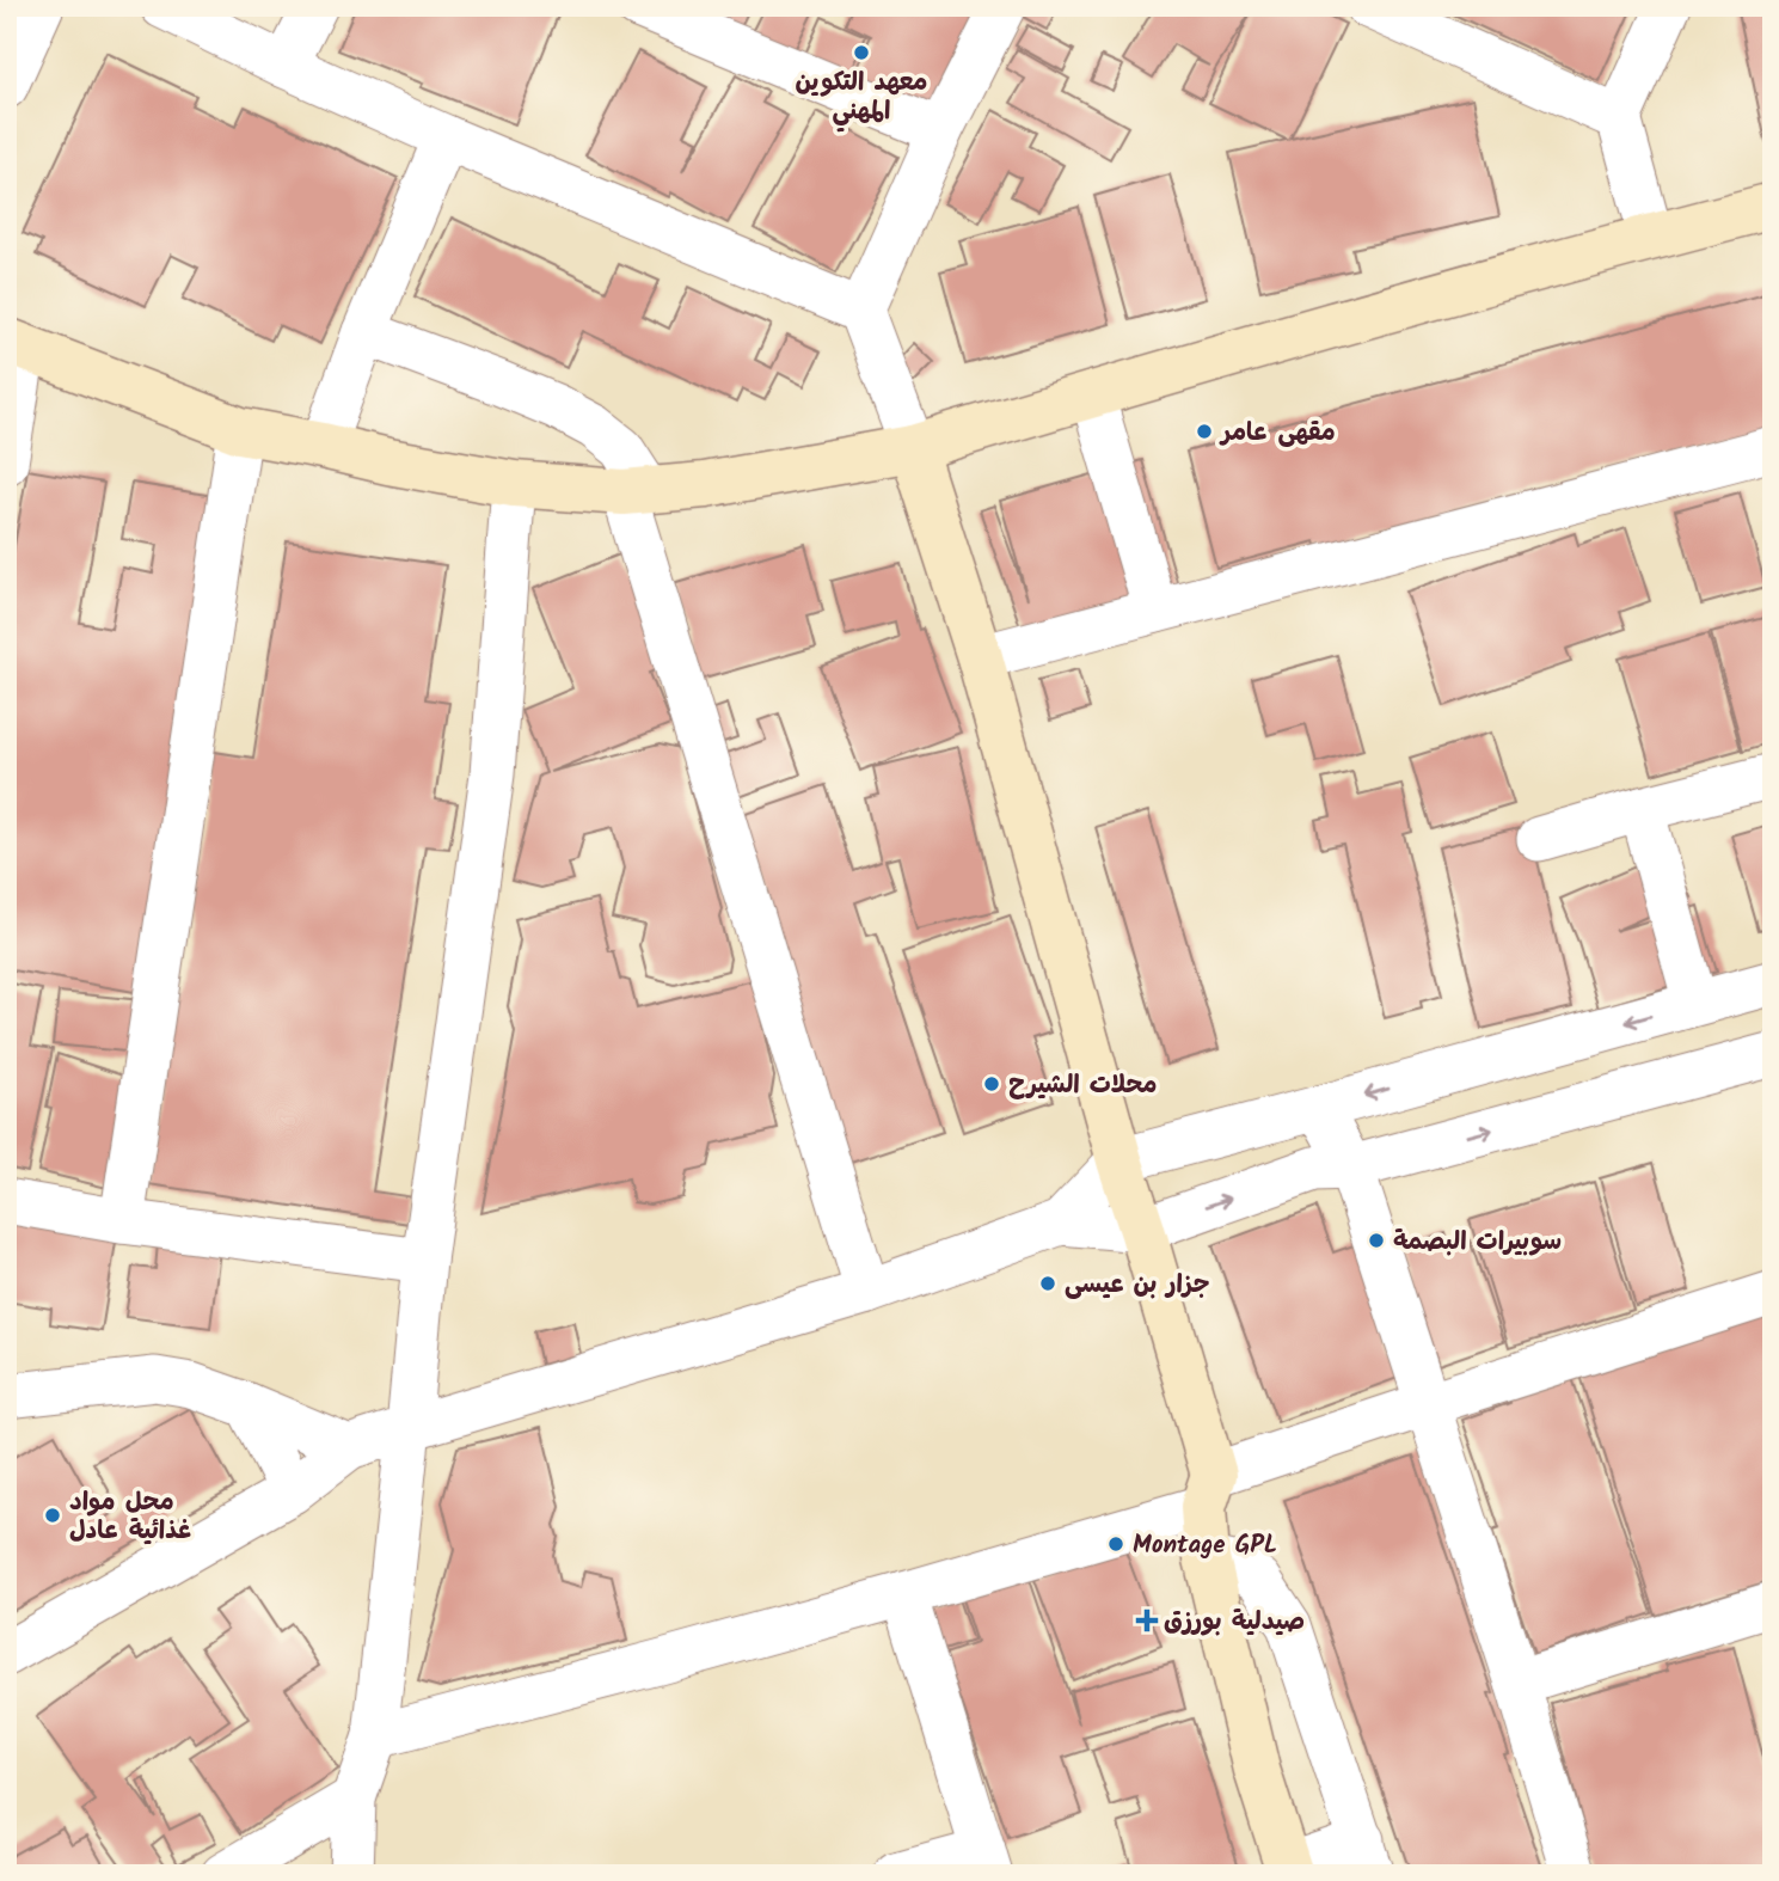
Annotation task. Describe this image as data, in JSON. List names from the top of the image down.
{
  "places": {
    "other": [
      "معهد التكوين المهني",
      "مقهى عامر",
      "محلات الشيرح",
      "سوبيرات البصمة",
      "جزار بن عيسى",
      "محل مواد غذائية عادل",
      "Montage GPL"
    ],
    "health": ["صيدلية بورزق"]
  }
}
